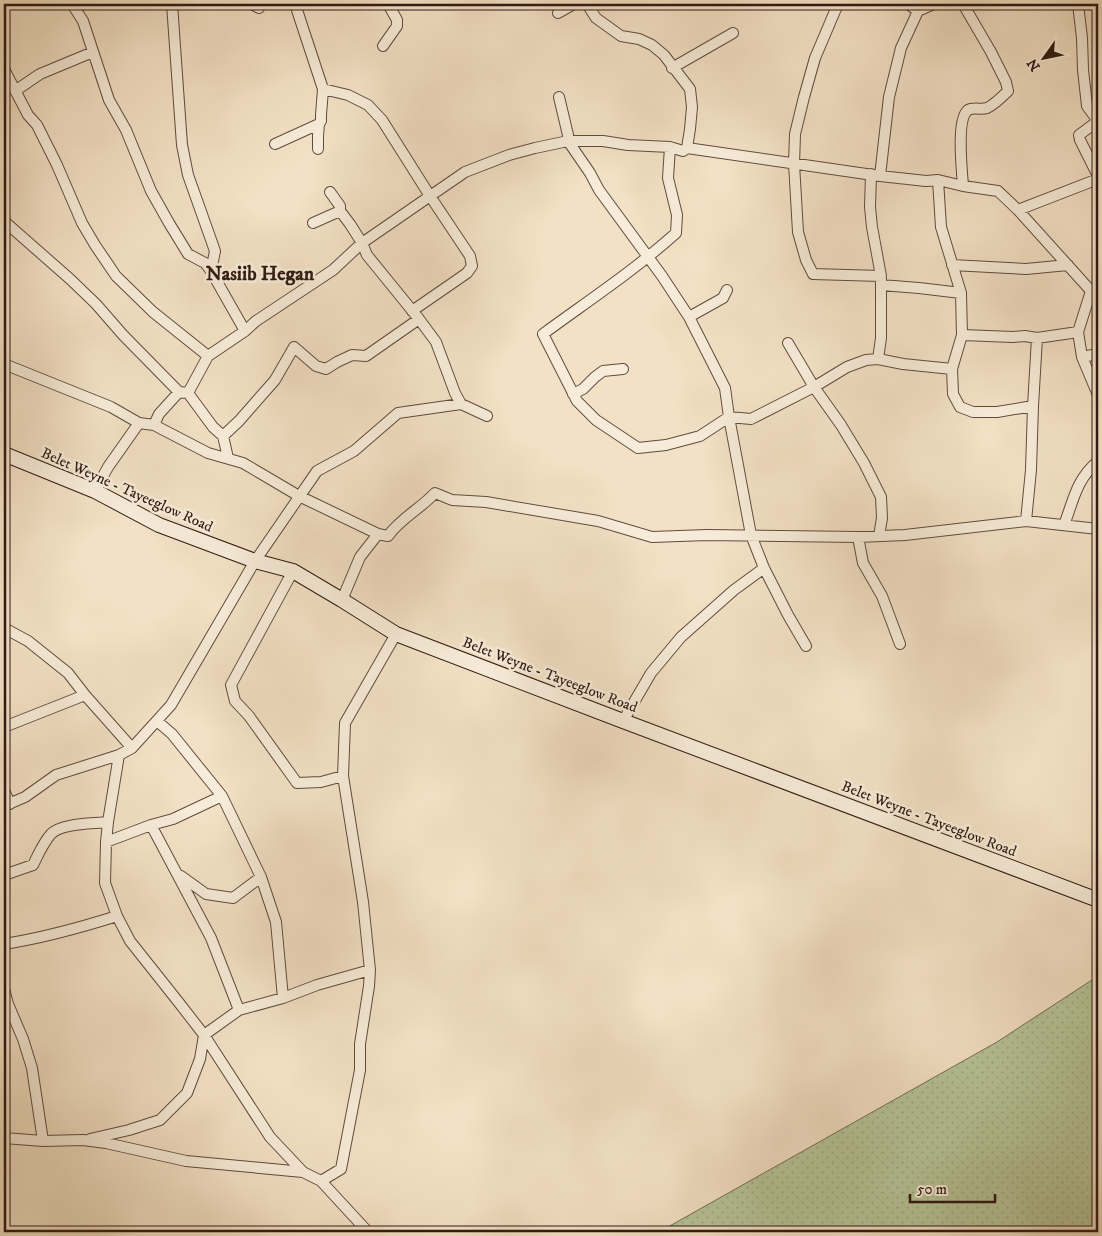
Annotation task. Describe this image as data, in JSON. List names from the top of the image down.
{
  "streets": {
    "main road": ["Belet Weyne - Tayeeglow Road"]
  },
  "districts": ["Nasiib Hegan"],
  "scale_bar": "50 m",
  "north": "bottom left"
}
